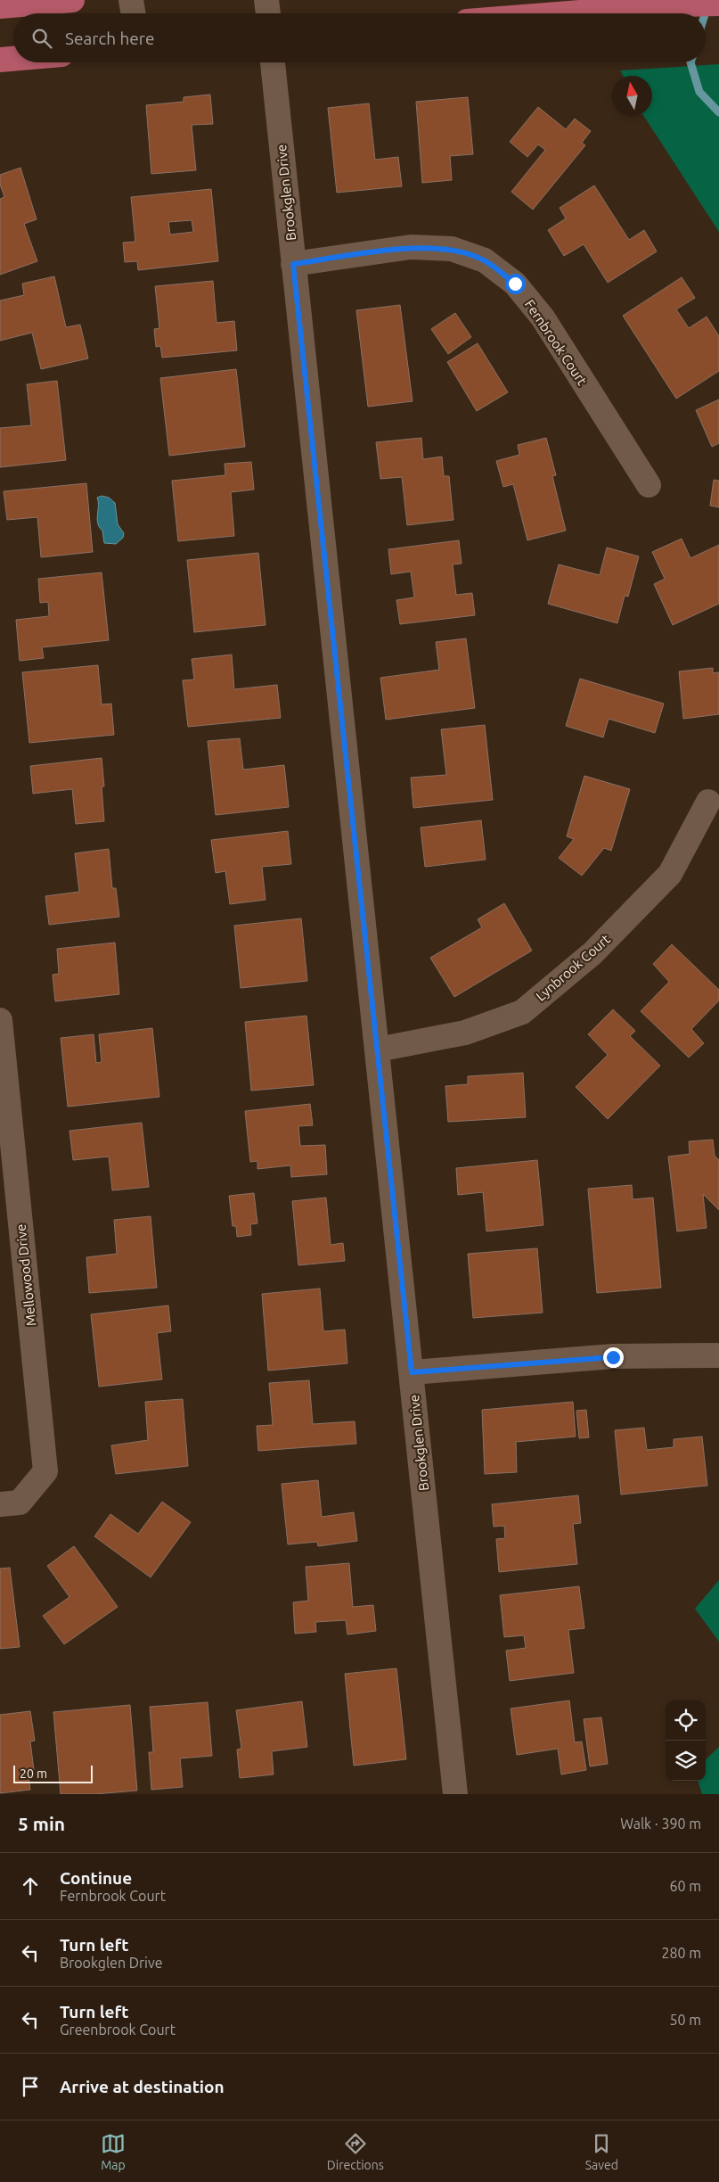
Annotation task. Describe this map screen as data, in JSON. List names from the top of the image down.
{
  "streets": {
    "street": [
      "Brookglen Drive",
      "Fernbrook Court",
      "Lynbrook Court",
      "Mellowood Drive"
    ]
  },
  "crossings": [
    ["Brookglen Drive", "Fernbrook Court"],
    ["Brookglen Drive", "Lynbrook Court"]
  ],
  "scale_bar": "20 m",
  "north": "top",
  "page": {
    "search": "Search here",
    "scale": "20 m",
    "heading": ["5 min", "Walk · 390 m"],
    "list": [
      ["Continue", "Fernbrook Court", "60 m"],
      ["Turn left", "Brookglen Drive", "280 m"],
      ["Turn left", "Greenbrook Court", "50 m"],
      "Arrive at destination"
    ],
    "nav": ["Map", "Directions", "Saved"]
  }
}
